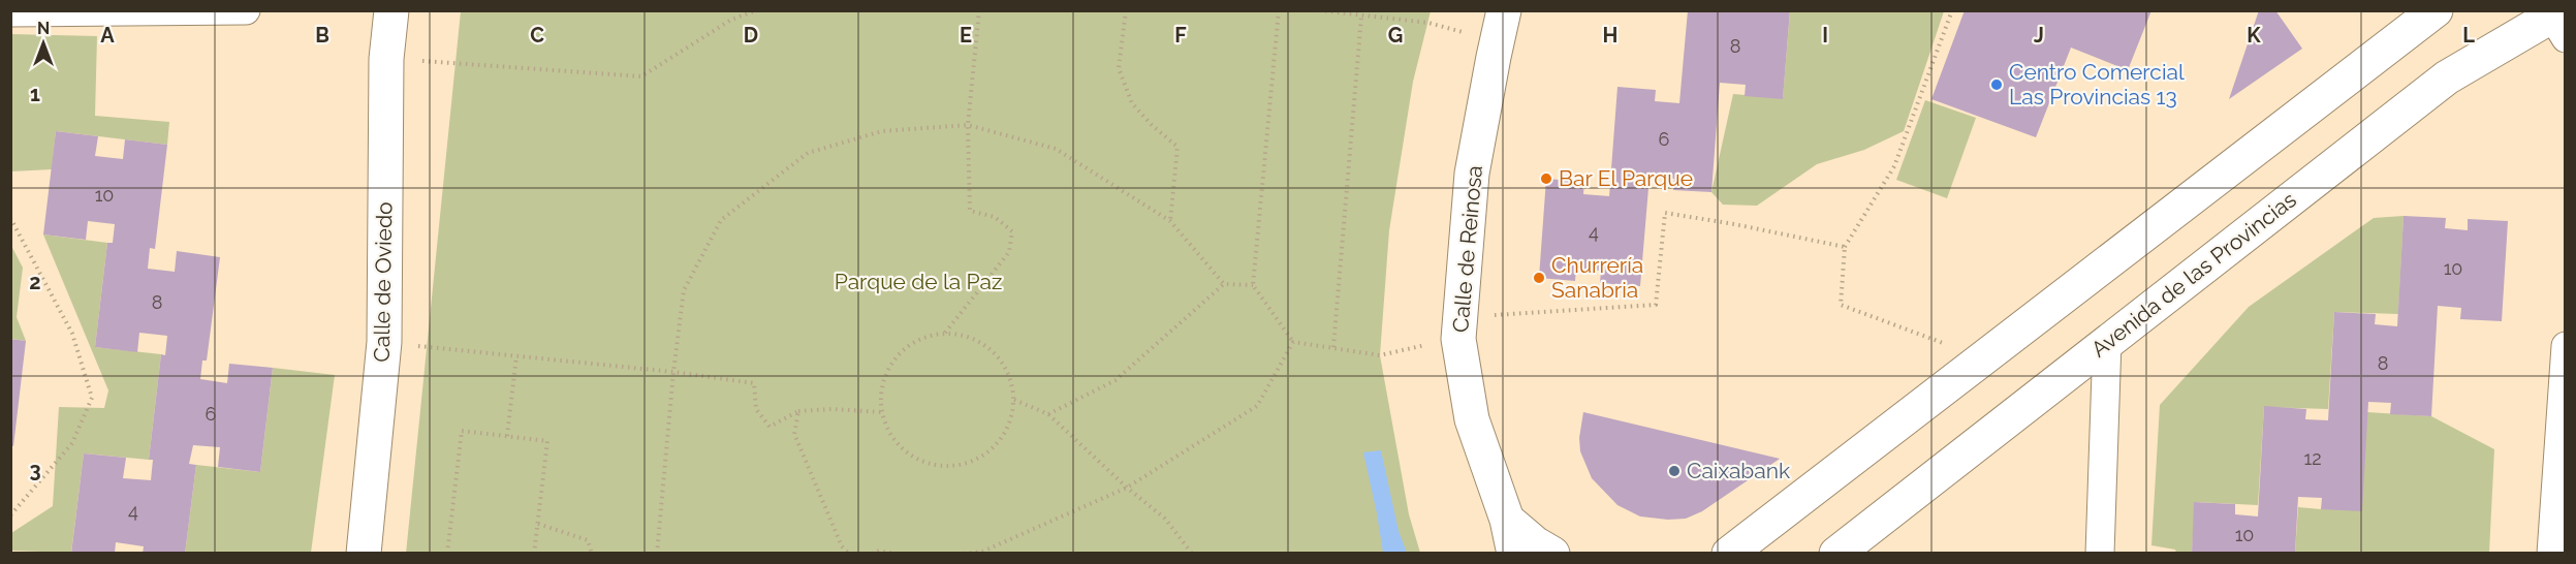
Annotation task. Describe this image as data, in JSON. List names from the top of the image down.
{
  "streets": {
    "main road": ["Calle de Reinosa", "Avenida de las Provincias", "Calle de Oviedo"]
  },
  "parks": ["Parque de la Paz"],
  "places": [
    "Centro Comercial Las Provincias 13",
    "Bar El Parque",
    "Churrería Sanabria",
    "Caixabank"
  ],
  "house_numbers": [
    "8",
    "6",
    "10",
    "4",
    "10",
    "8",
    "8",
    "6",
    "12",
    "4",
    "10"
  ],
  "north": "top",
  "grid": {
    "columns": [
      "A",
      "B",
      "C",
      "D",
      "E",
      "F",
      "G",
      "H",
      "I",
      "J",
      "K",
      "L"
    ],
    "rows": ["1", "2", "3"]
  }
}
